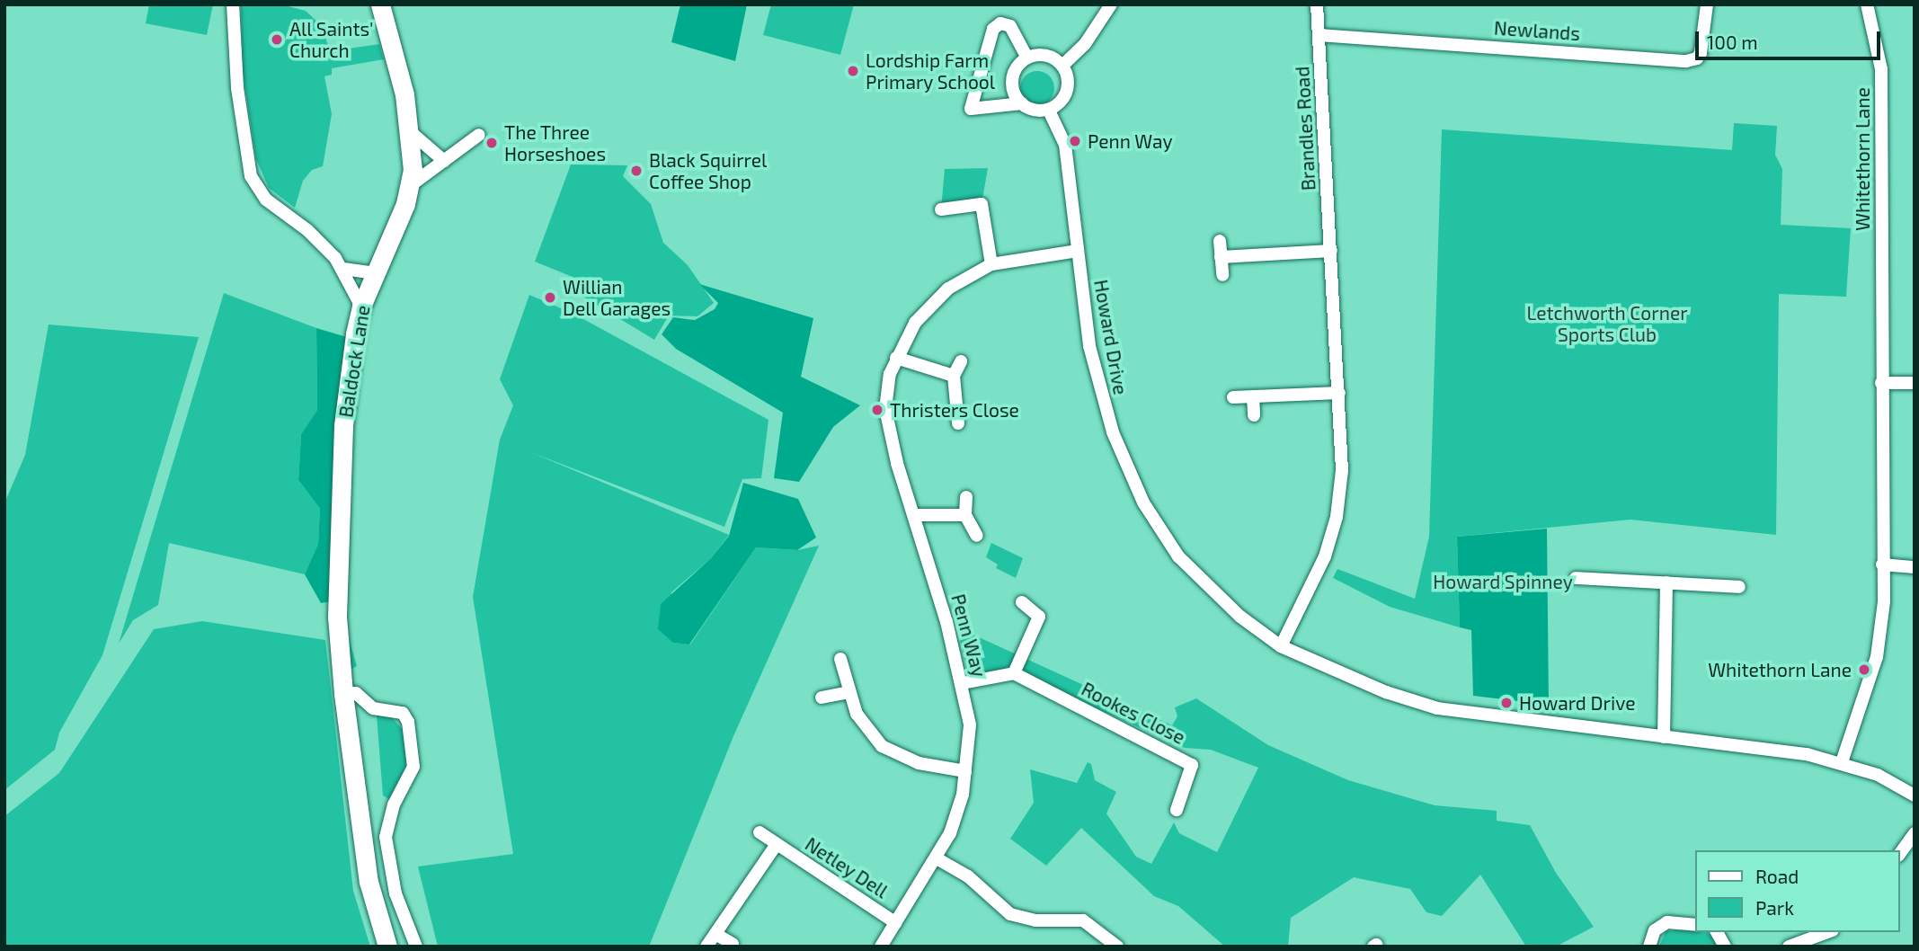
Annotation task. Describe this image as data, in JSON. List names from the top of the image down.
{
  "streets": {
    "street": [
      "Newlands",
      "Brandles Road",
      "Whitethorn Lane",
      "Howard Drive",
      "Baldock Lane",
      "Penn Way",
      "Rookes Close",
      "Netley Dell"
    ]
  },
  "crossings": [
    ["Newlands", "Brandles Road"],
    ["Brandles Road", "Howard Drive"],
    ["Whitethorn Lane", "Howard Drive"],
    ["Howard Drive", "Penn Way"],
    ["Penn Way", "Netley Dell"]
  ],
  "parks": ["Letchworth Corner Sports Club", "Howard Spinney"],
  "places": [
    "All Saints' Church",
    "Lordship Farm Primary School",
    "Penn Way",
    "The Three Horseshoes",
    "Black Squirrel Coffee Shop",
    "Willian Dell Garages",
    "Thristers Close",
    "Whitethorn Lane",
    "Howard Drive"
  ],
  "legend": ["Road", "Park"],
  "scale_bar": "100 m"
}
